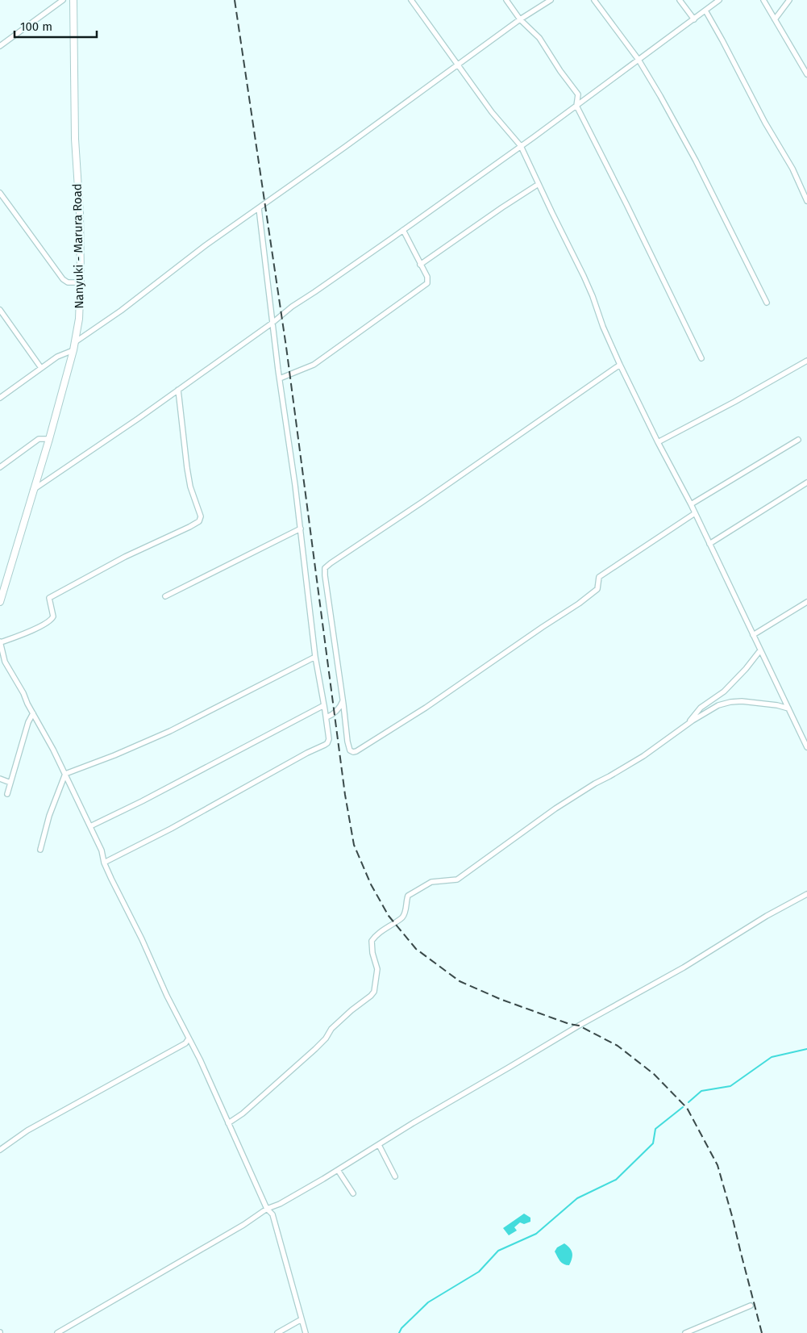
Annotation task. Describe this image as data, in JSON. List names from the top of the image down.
{
  "streets": {
    "street": ["Nanyuki - Marura Road"]
  },
  "scale_bar": "100 m"
}
